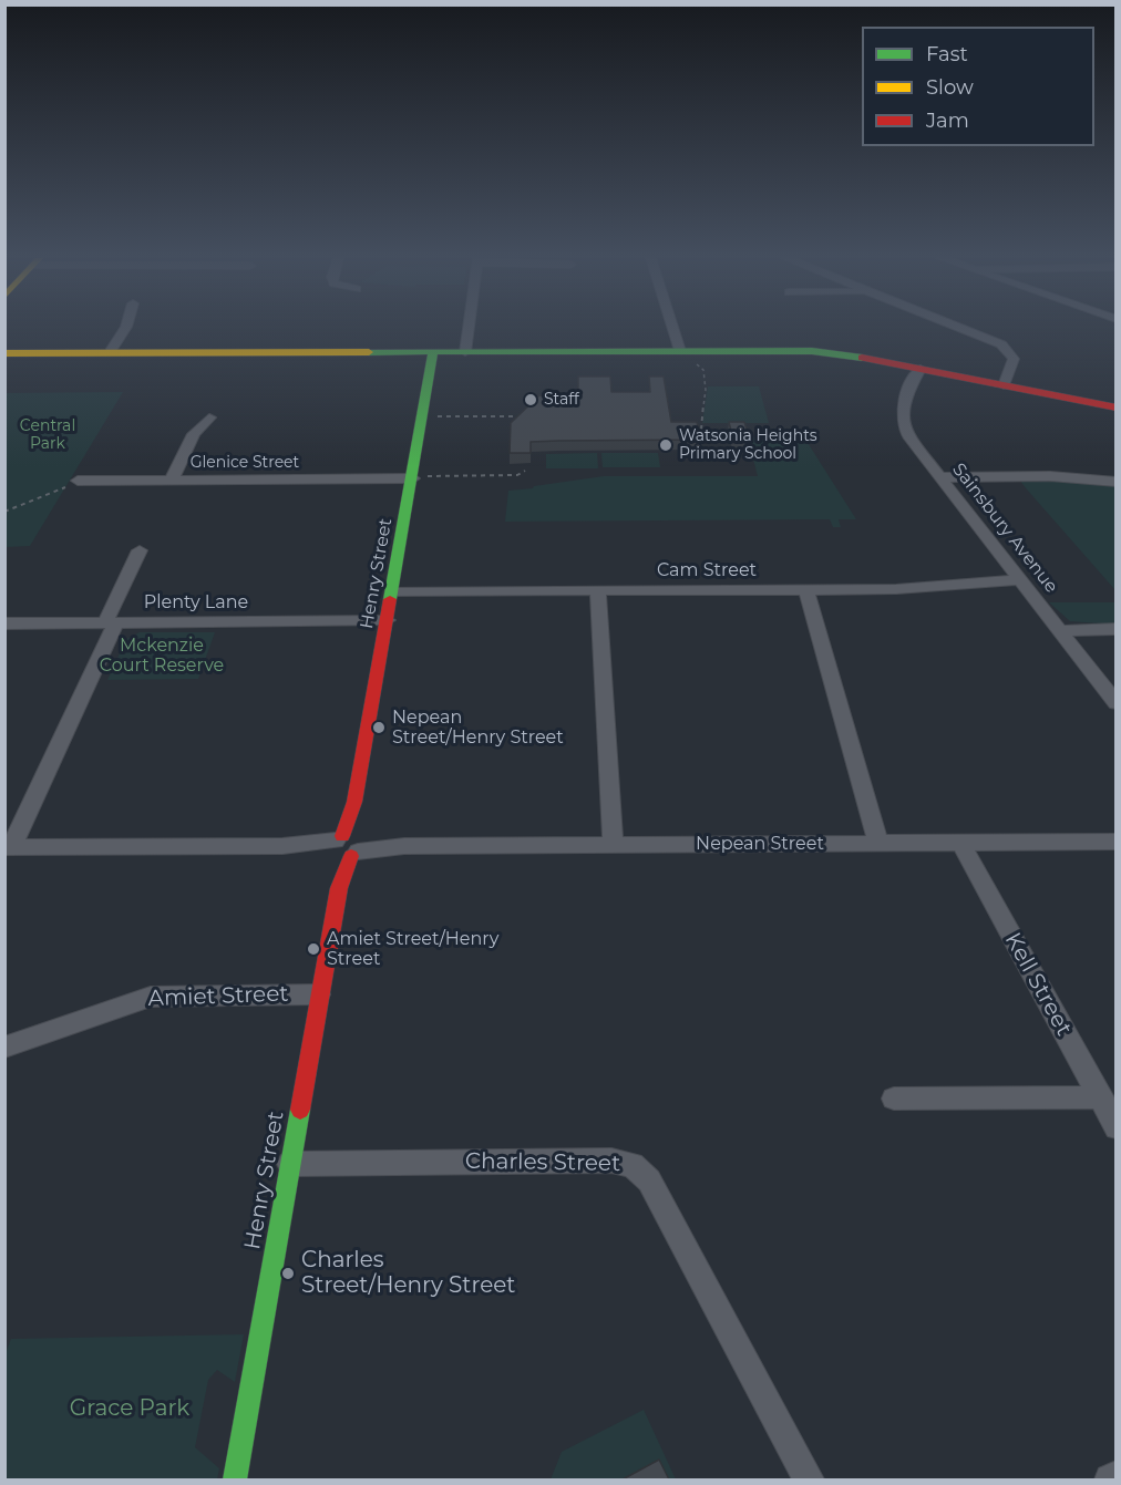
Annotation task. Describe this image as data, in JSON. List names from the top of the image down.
{
  "streets": {
    "street": [
      "Glenice Street",
      "Sainsbury Avenue",
      "Cam Street",
      "Henry Street",
      "Plenty Lane",
      "Nepean Street",
      "Kell Street",
      "Amiet Street",
      "Charles Street"
    ]
  },
  "crossings": [
    ["Glenice Street", "Henry Street"],
    ["Sainsbury Avenue", "Cam Street"],
    ["Cam Street", "Henry Street"],
    ["Henry Street", "Plenty Lane"],
    ["Henry Street", "Nepean Street"],
    ["Henry Street", "Amiet Street"],
    ["Henry Street", "Charles Street"],
    ["Nepean Street", "Kell Street"]
  ],
  "parks": ["Central Park", "Mckenzie Court Reserve", "Grace Park"],
  "places": [
    "Staff",
    "Watsonia Heights Primary School",
    "Nepean Street/Henry Street",
    "Amiet Street/Henry Street",
    "Charles Street/Henry Street"
  ],
  "legend": ["Fast", "Slow", "Jam"]
}
